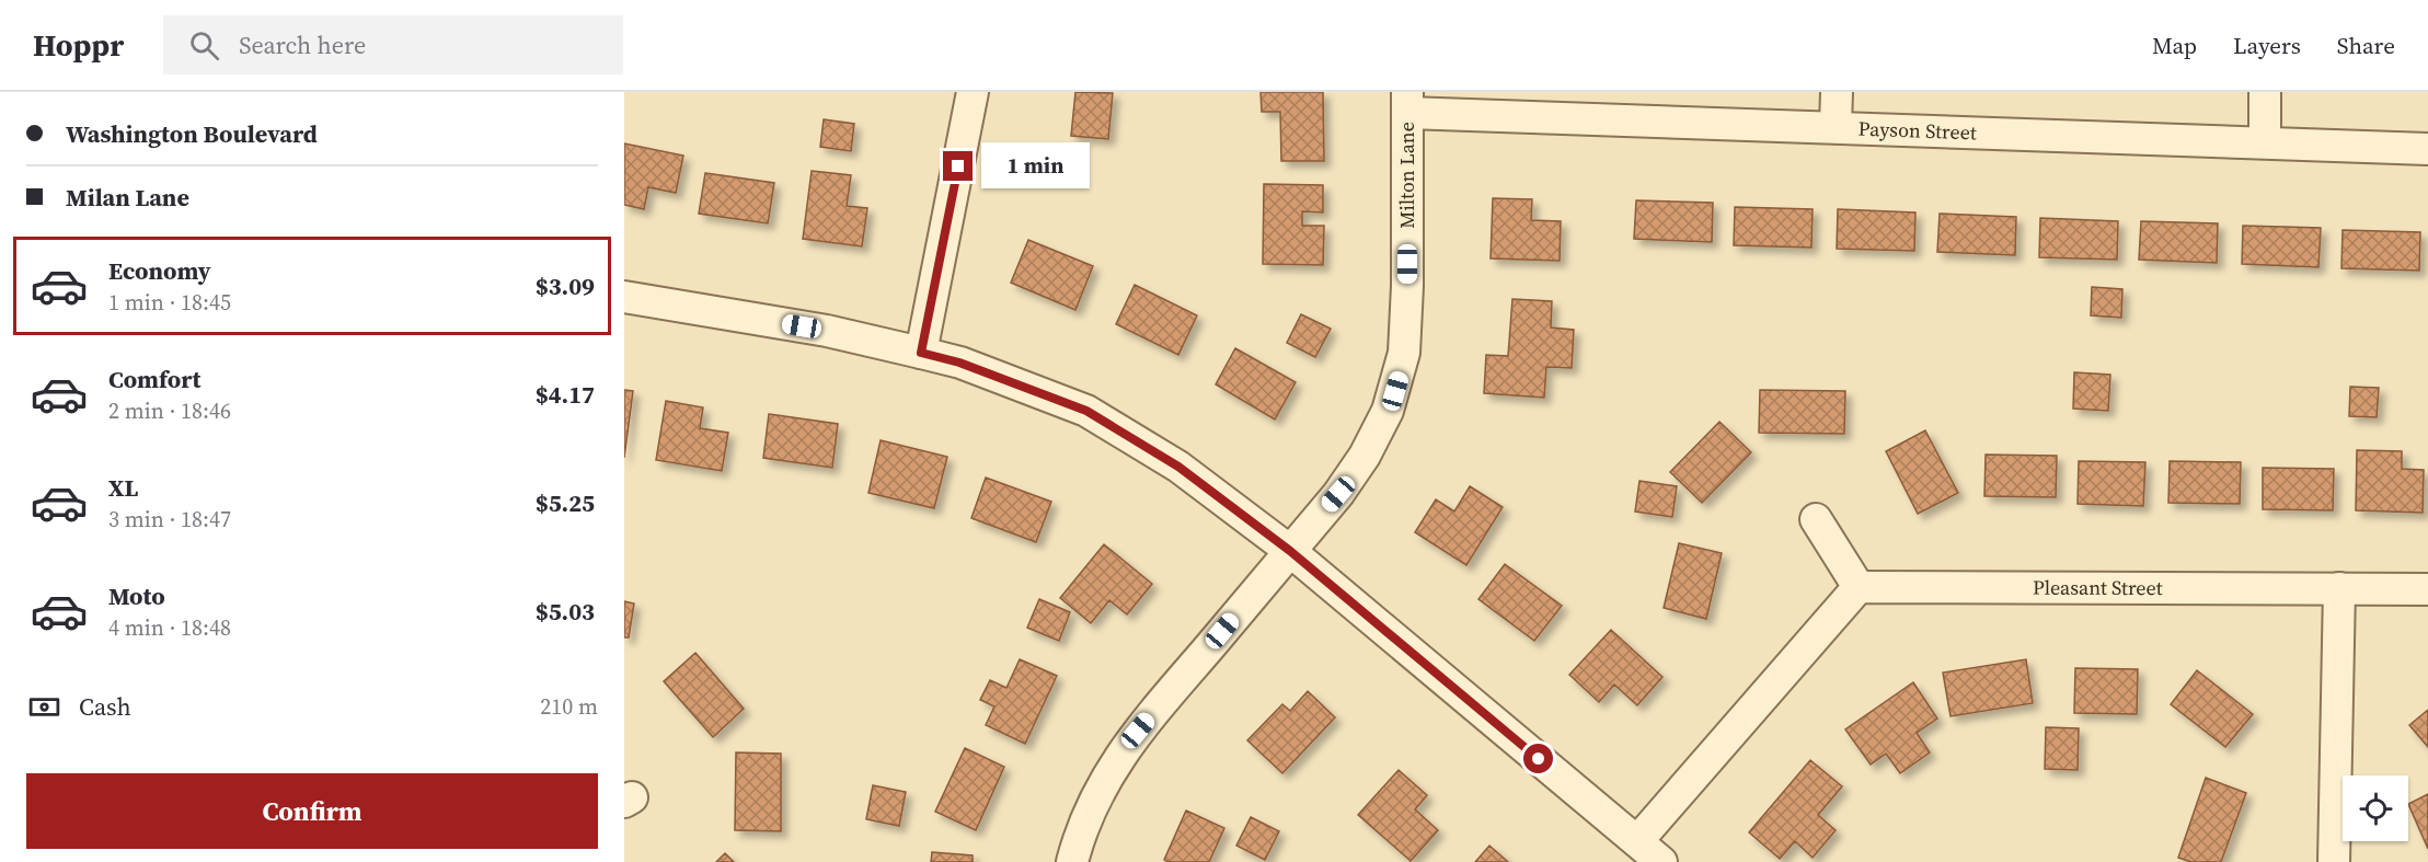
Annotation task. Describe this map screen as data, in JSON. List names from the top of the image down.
{
  "streets": {
    "street": ["Payson Street", "Milton Lane", "Pleasant Street"]
  },
  "crossings": [
    ["Payson Street", "Milton Lane"]
  ],
  "page": {
    "header": "Hoppr",
    "search": "Search here",
    "nav": ["Map", "Layers", "Share"],
    "banner": ["Washington Boulevard", "Milan Lane"],
    "bubble": "1 min",
    "list": [
      {
        "name": "Economy",
        "note": "1 min · 18:45",
        "value": "$3.09"
      },
      {
        "name": "Comfort",
        "note": "2 min · 18:46",
        "value": "$4.17"
      },
      {
        "name": "XL",
        "note": "3 min · 18:47",
        "value": "$5.25"
      },
      {
        "name": "Moto",
        "note": "4 min · 18:48",
        "value": "$5.03"
      }
    ],
    "pay": ["Cash", "210 m"],
    "buttons": "Confirm"
  }
}
